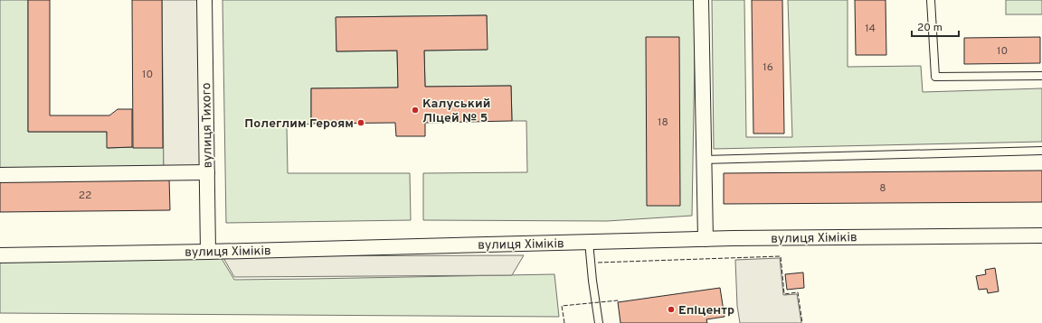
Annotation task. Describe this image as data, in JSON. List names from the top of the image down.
{
  "streets": {
    "street": ["вулиця Тихого", "вулиця Хіміків"]
  },
  "crossings": [
    ["вулиця Тихого", "вулиця Хіміків"]
  ],
  "places": ["Калуський Ліцей № 5", "Полеглим Героям", "Епіцентр"],
  "house_numbers": [
    "14",
    "10",
    "16",
    "10",
    "18",
    "8",
    "22"
  ],
  "scale_bar": "20 m"
}
